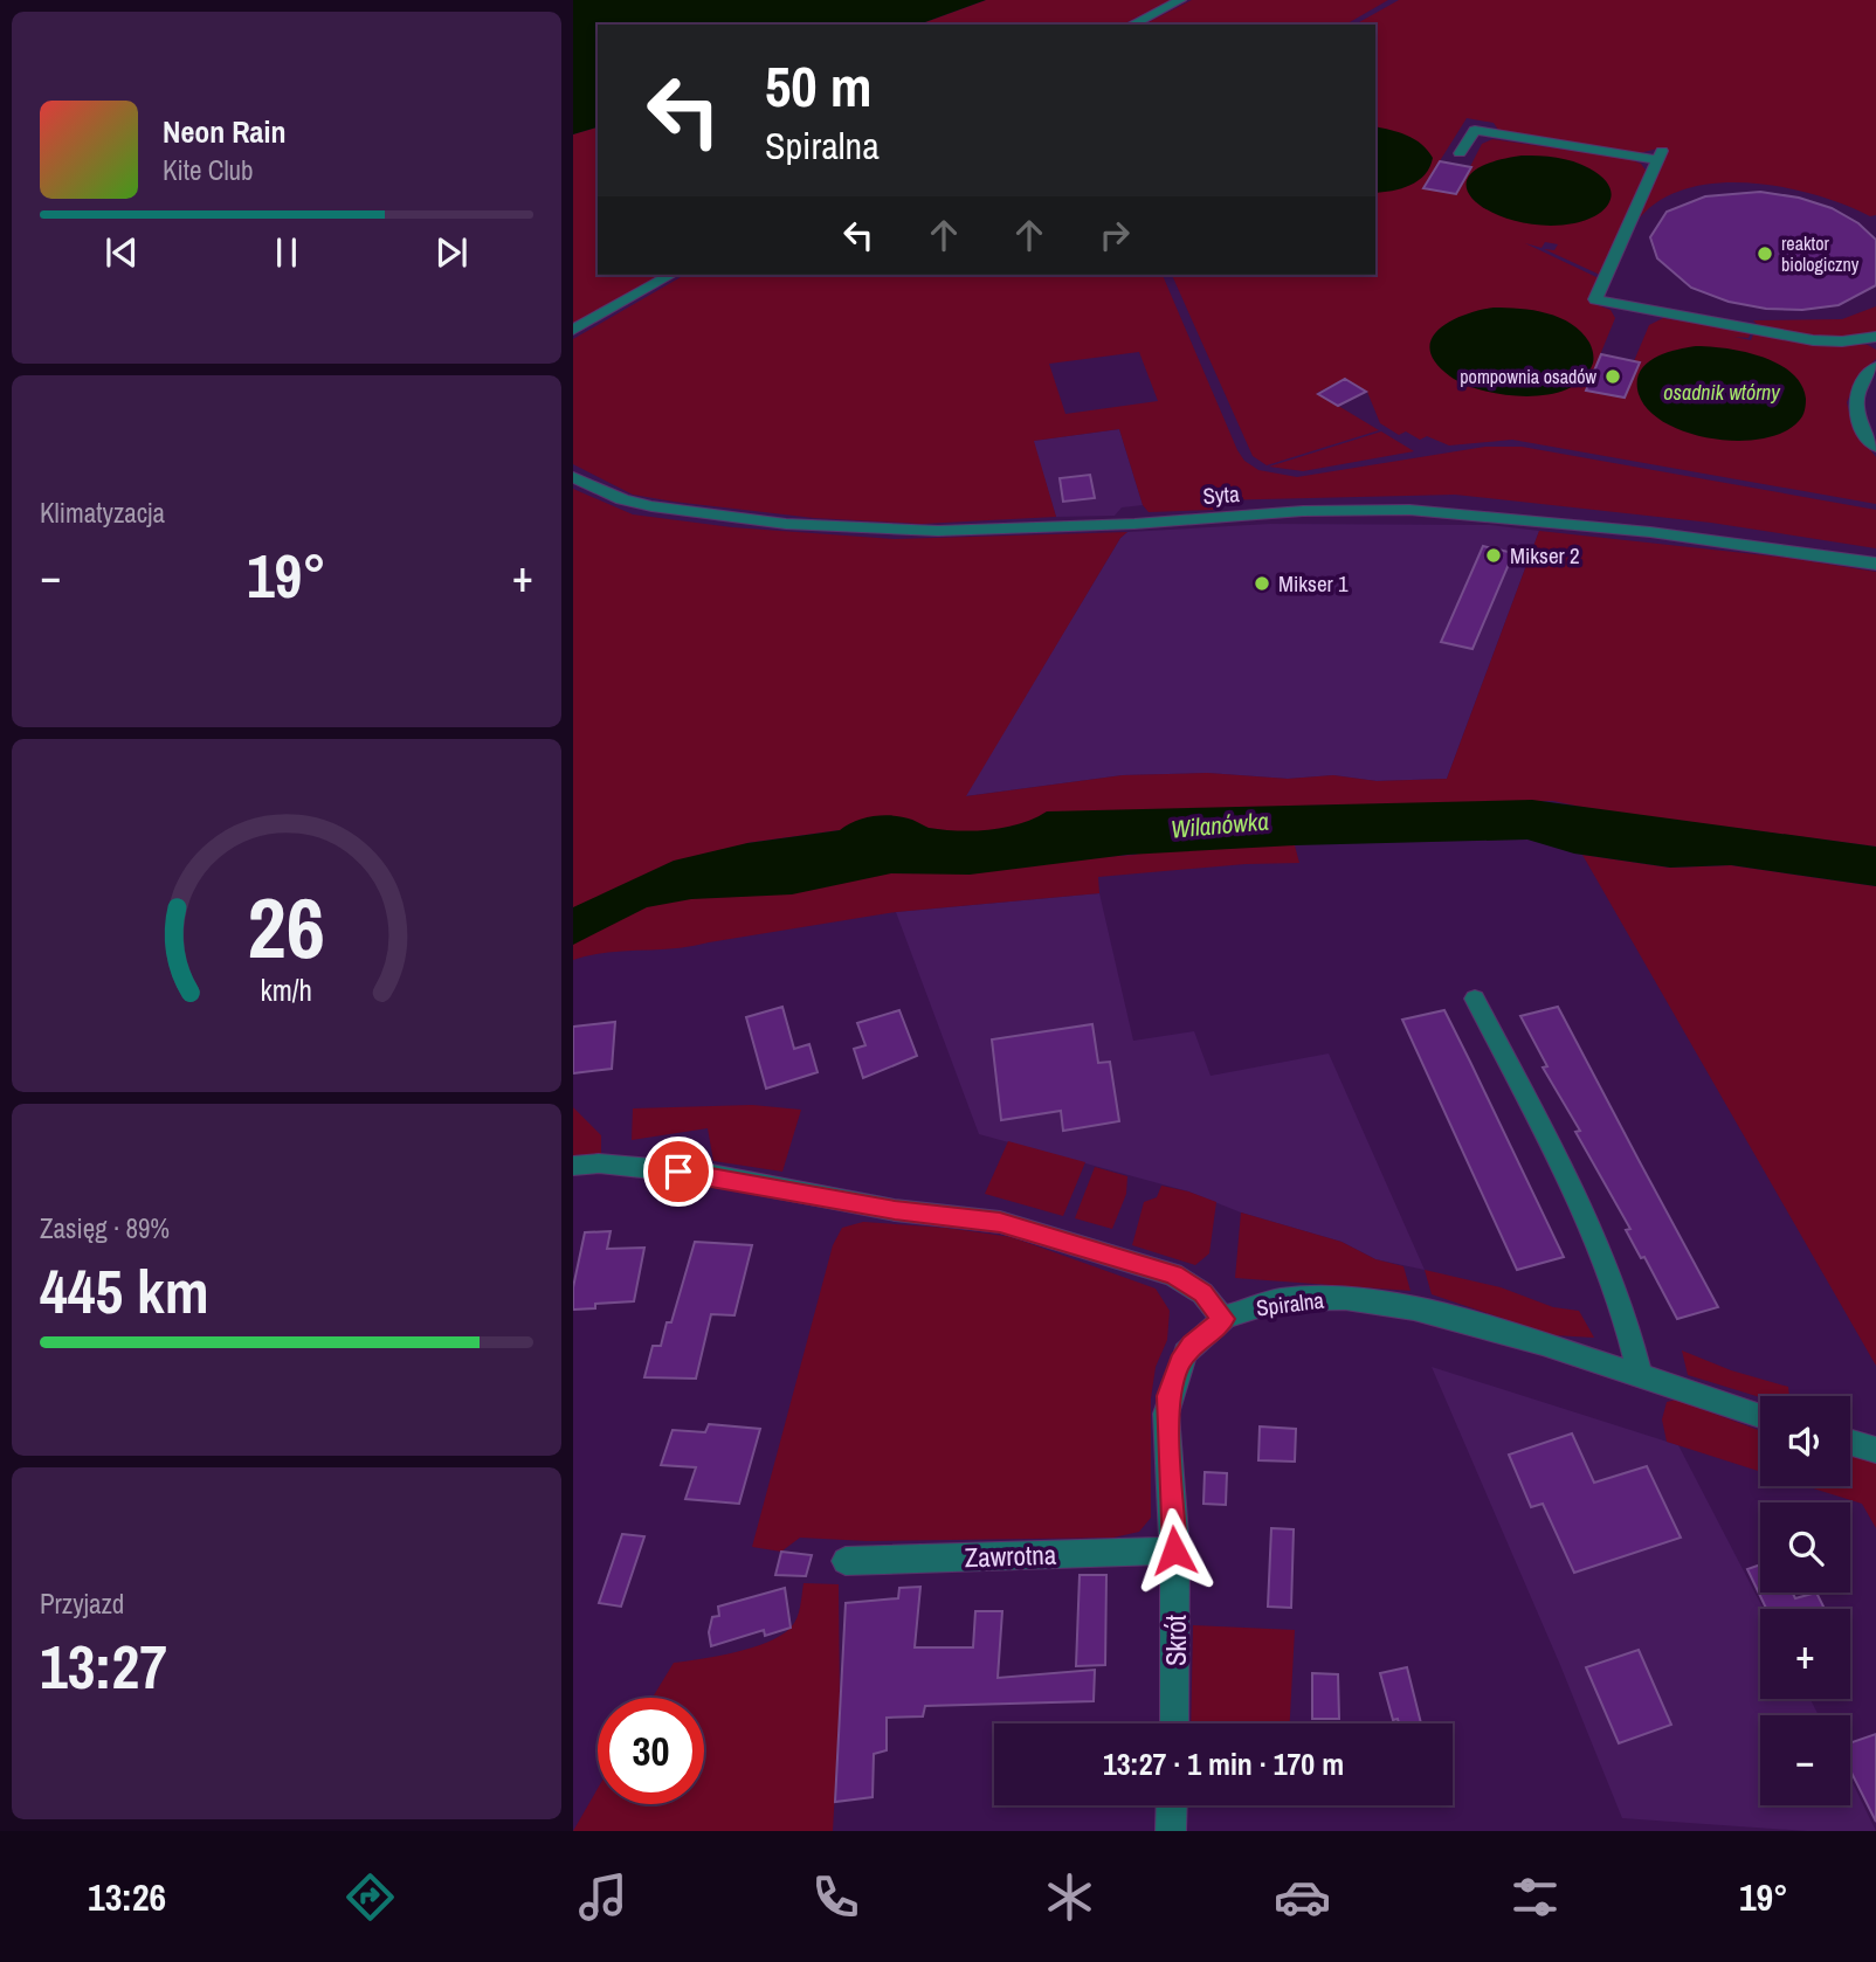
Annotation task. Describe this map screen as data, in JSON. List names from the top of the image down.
{
  "streets": {
    "street": [
      "Syta",
      "Spiralna",
      "Zawrotna",
      "Skrót"
    ]
  },
  "crossings": [
    ["Spiralna", "Skrót"],
    ["Zawrotna", "Skrót"]
  ],
  "water": ["osadnik wtórny", "Wilanówka"],
  "places": [
    "reaktor biologiczny",
    "pompownia osadów",
    "Mikser 2",
    "Mikser 1"
  ],
  "page": {
    "turn": ["50 m", "Spiralna"],
    "song": ["Neon Rain", "Kite Club"],
    "tile": [
      "Klimatyzacja",
      ["Zasięg · 89%", "445 km"],
      ["Przyjazd", "13:27"]
    ],
    "heat": ["−", "19°", "+"],
    "map_buttons": ["+", "−"],
    "limit": "30",
    "trip": "13:27 · 1 min · 170 m",
    "tabs": ["13:26", "19°"],
    "gauge": ["26", "km/h"]
  }
}
